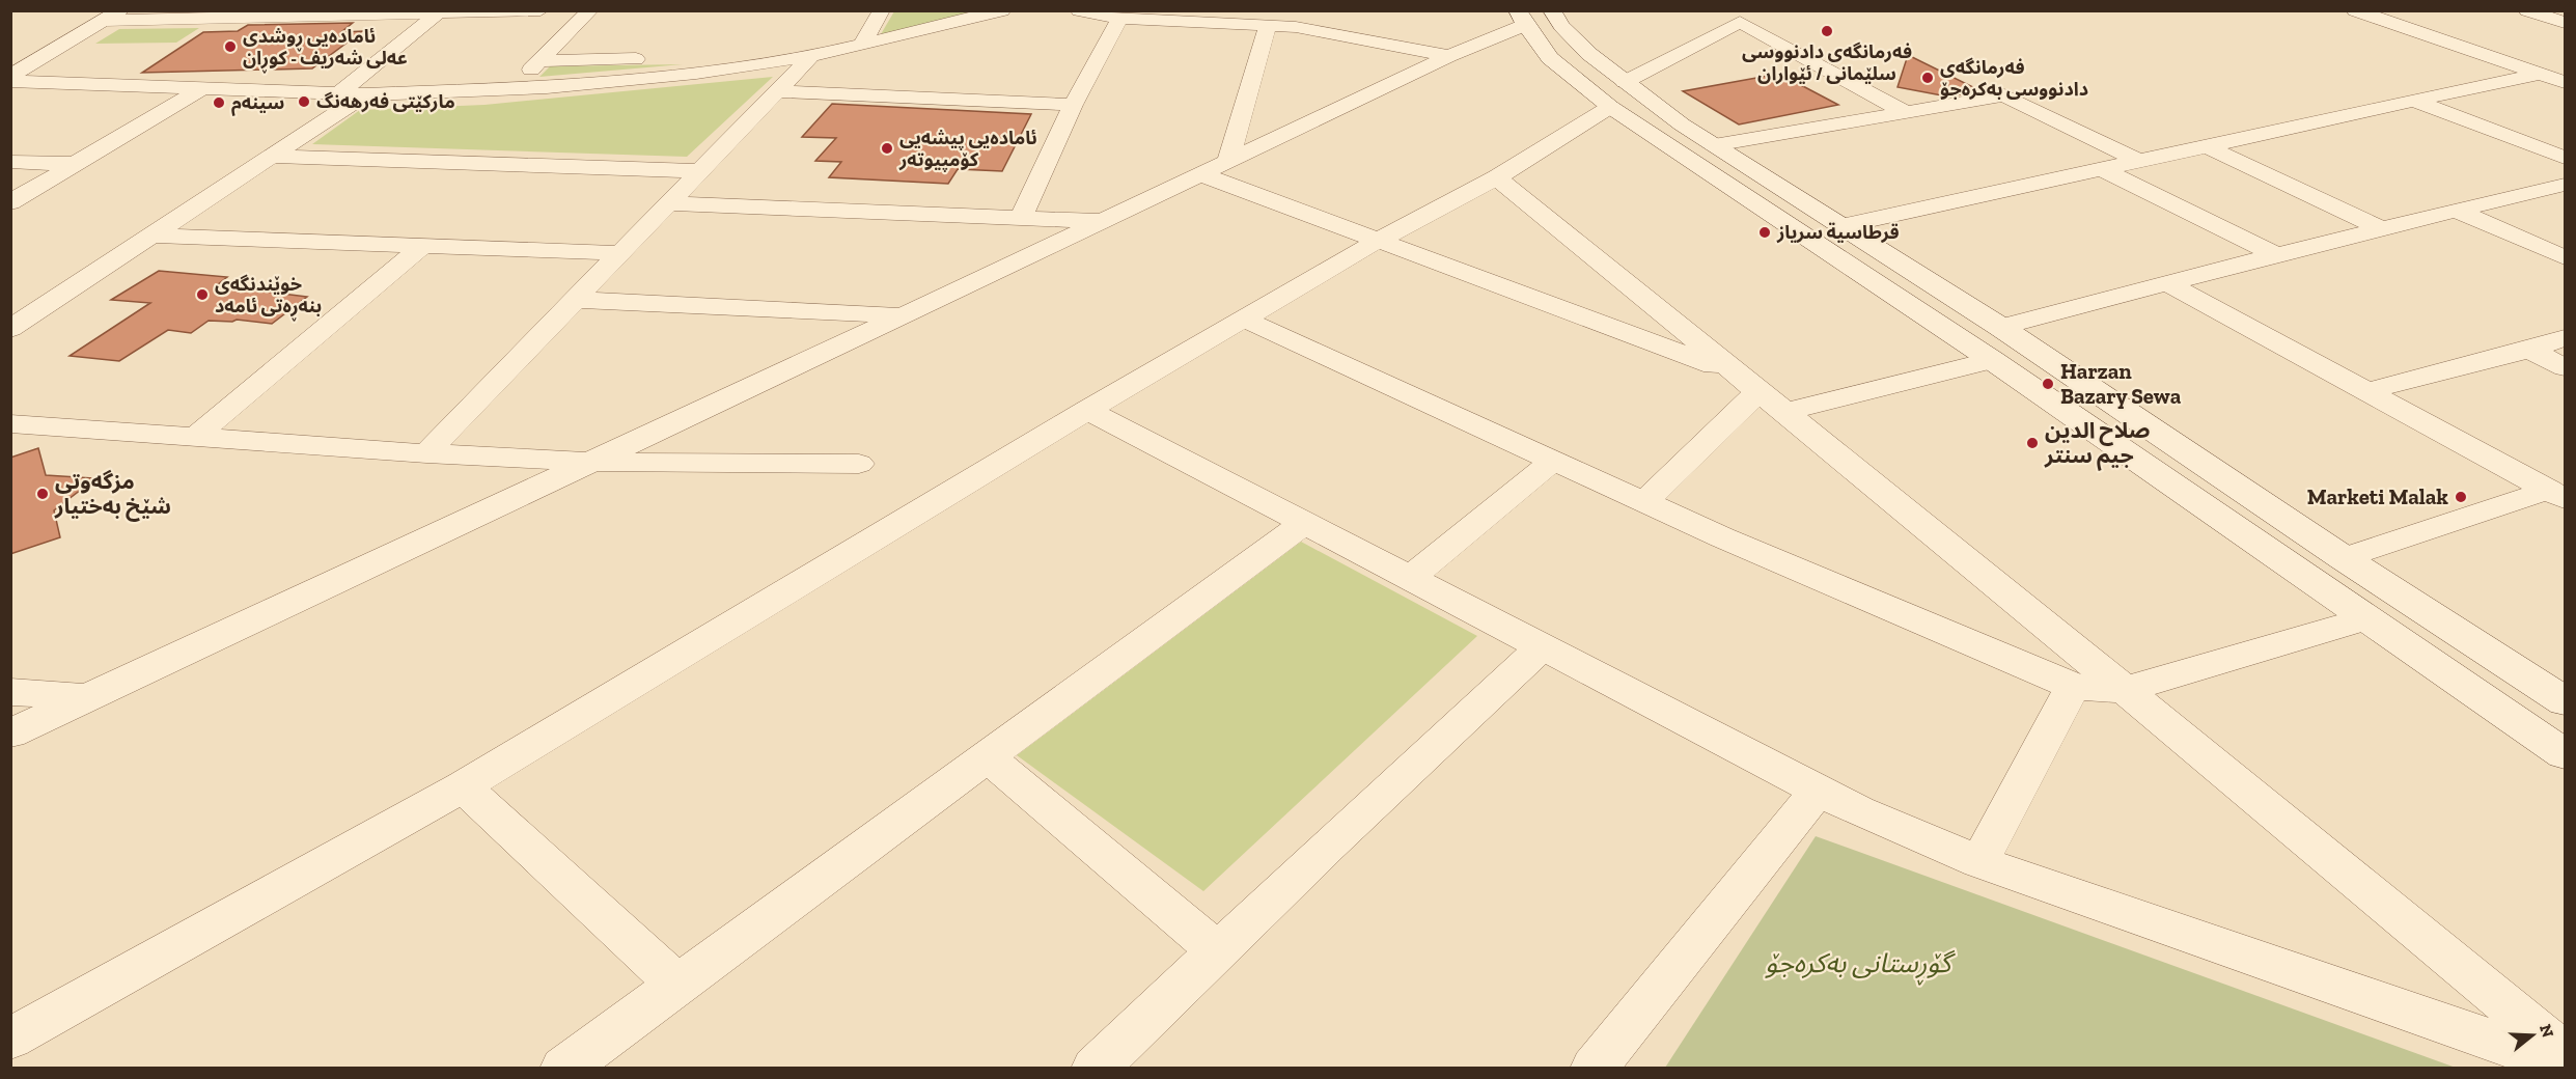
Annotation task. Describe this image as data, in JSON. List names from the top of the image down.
{
  "parks": ["گۆڕستانی بەکرەجۆ"],
  "places": [
    "فەرمانگەی دادنووسی سلێمانی / ئێواران",
    "ئامادەیی ڕوشدی عەلی شەریف - کوڕان",
    "فەرمانگەی دادنووسی بەکرەجۆ",
    "مارکێتی فەرهەنگ",
    "سینەم",
    "ئامادەیی پیشەیی کۆمپیوتەر",
    "قرطاسية سرياز",
    "خوێندنگەی بنەڕەتی ئامەد",
    "Harzan Bazary Sewa",
    "صلاح الدين جيم سنتر",
    "مزگەوتی شێخ بەختیار",
    "Marketi Malak"
  ],
  "north": "right"
}
